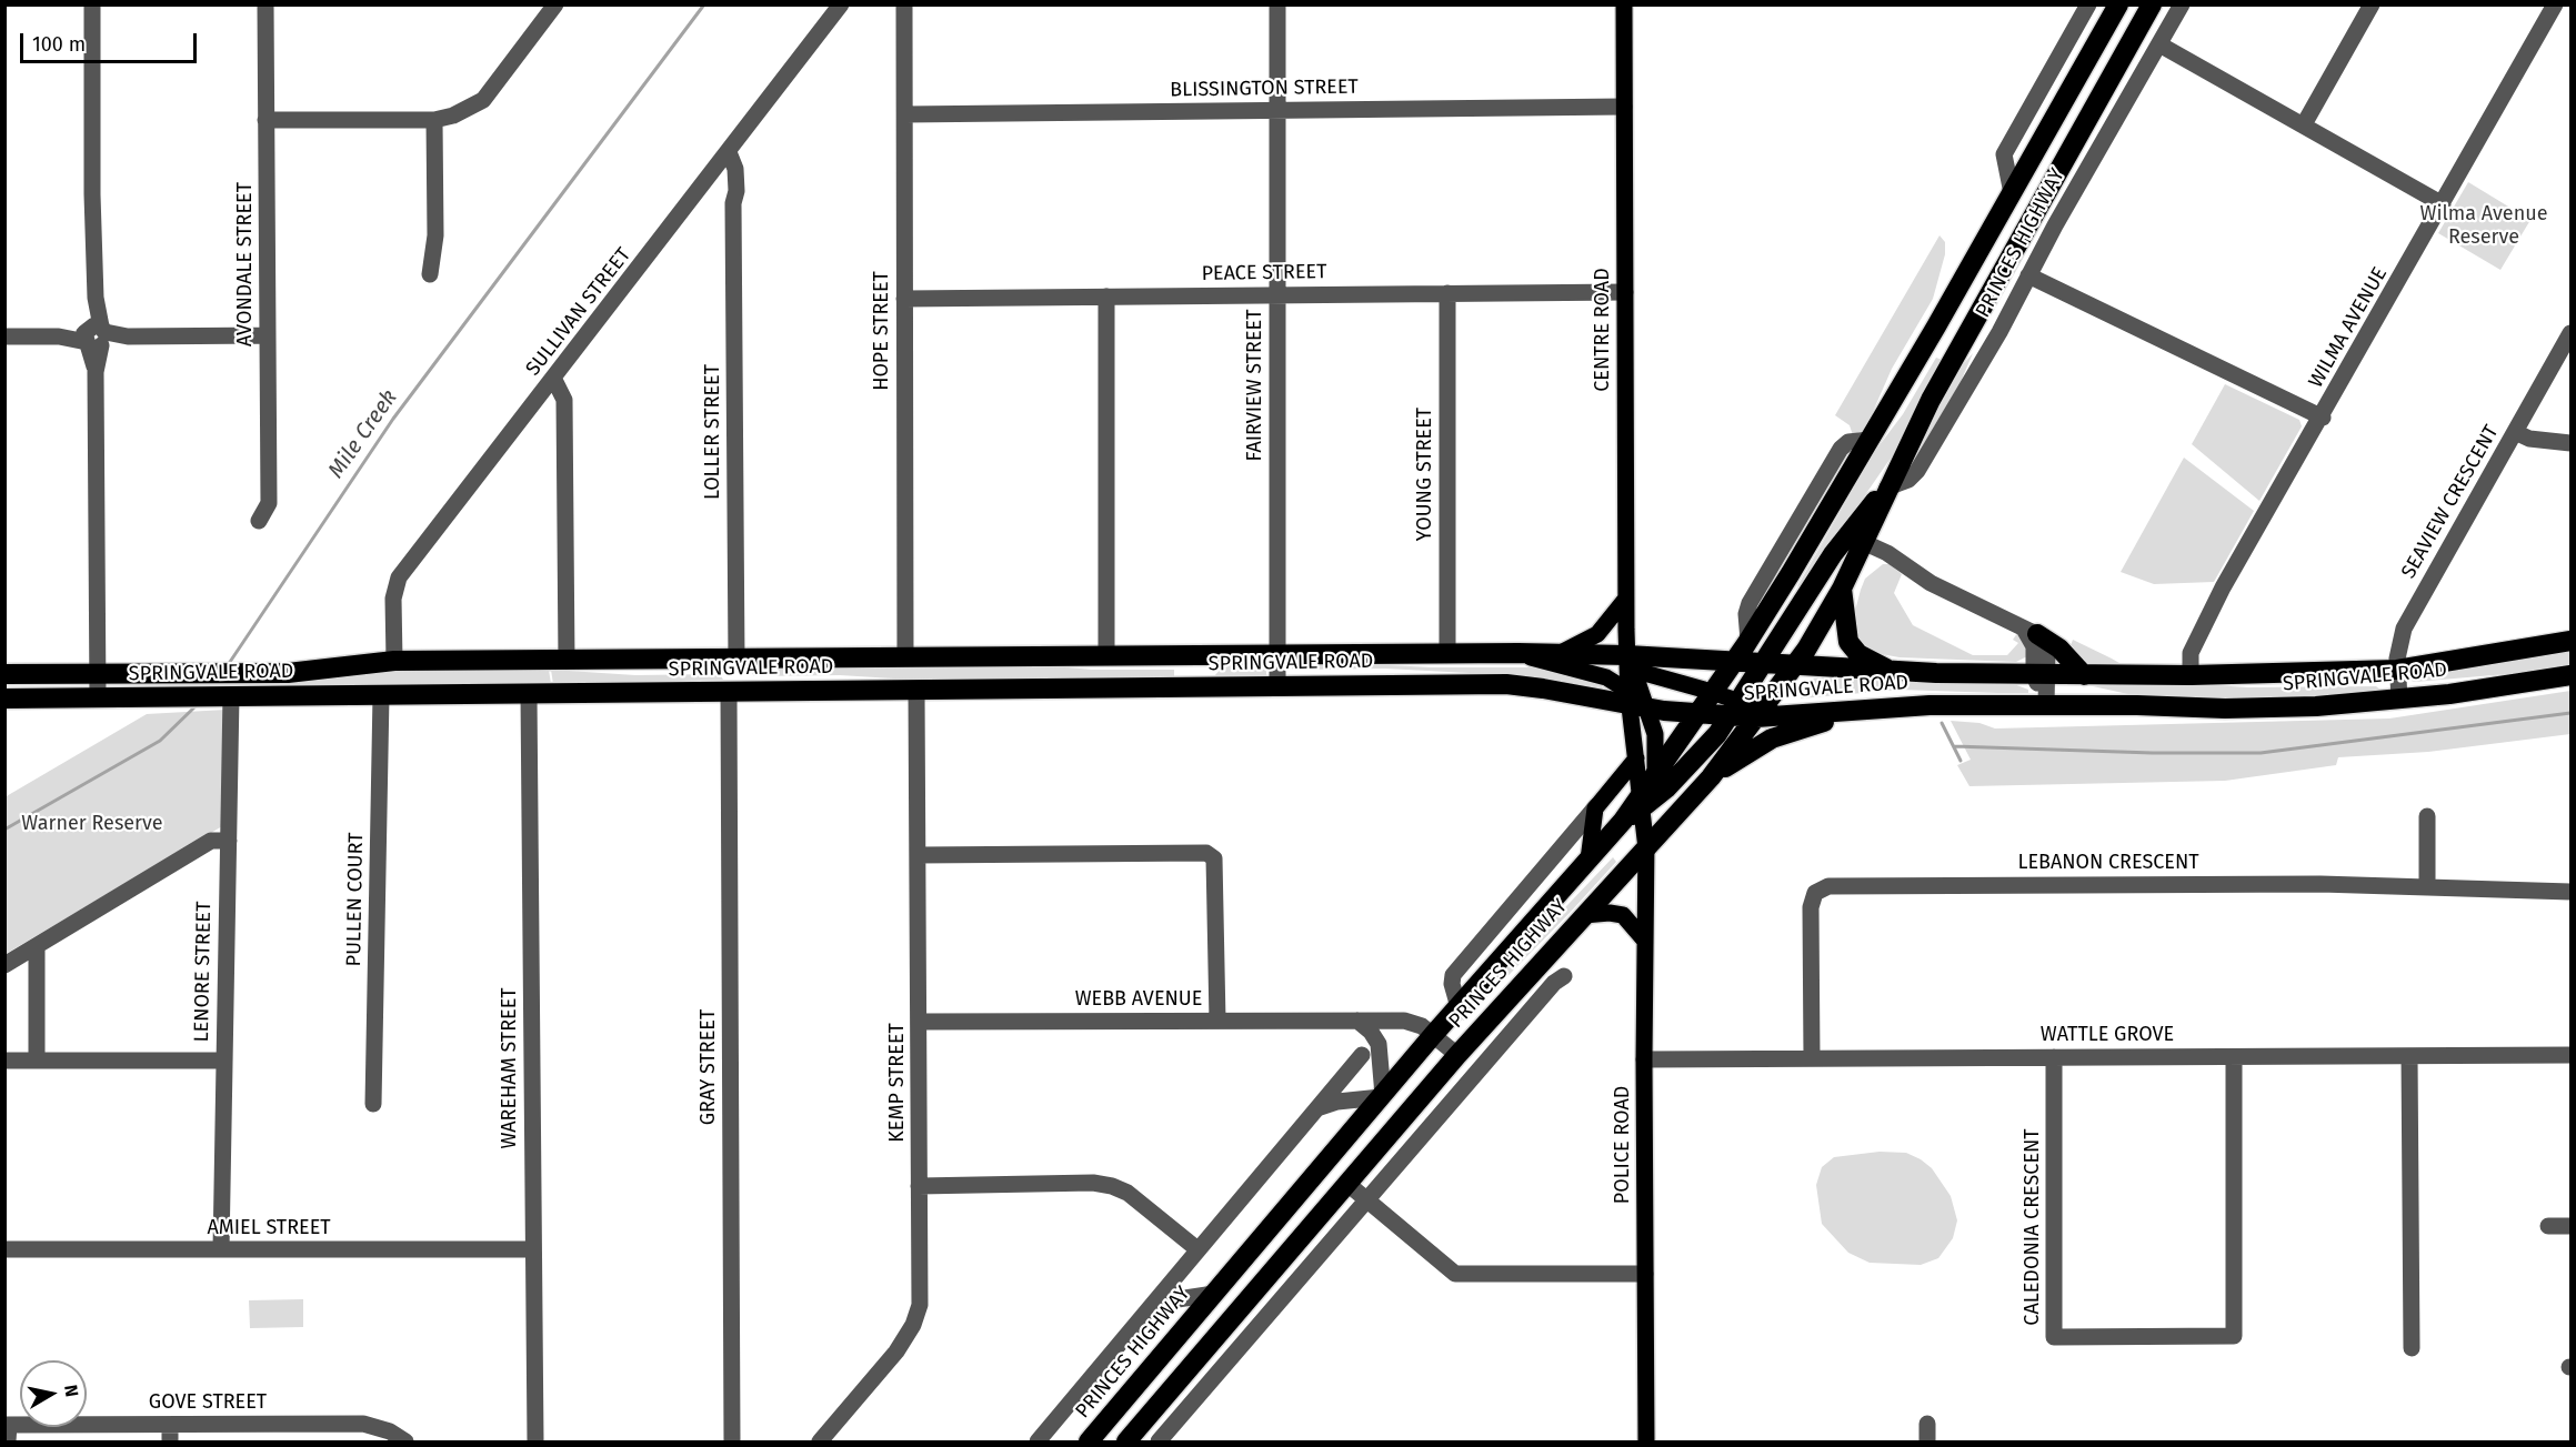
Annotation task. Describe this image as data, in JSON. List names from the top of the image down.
{
  "streets": {
    "highway": ["PRINCES HIGHWAY", "SPRINGVALE ROAD"],
    "main road": ["CENTRE ROAD", "POLICE ROAD"],
    "street": [
      "BLISSINGTON STREET",
      "AVONDALE STREET",
      "PEACE STREET",
      "SULLIVAN STREET",
      "WILMA AVENUE",
      "HOPE STREET",
      "FAIRVIEW STREET",
      "LOLLER STREET",
      "YOUNG STREET",
      "SEAVIEW CRESCENT",
      "LEBANON CRESCENT",
      "PULLEN COURT",
      "LENORE STREET",
      "WEBB AVENUE",
      "WATTLE GROVE",
      "GRAY STREET",
      "WAREHAM STREET",
      "KEMP STREET",
      "CALEDONIA CRESCENT",
      "AMIEL STREET",
      "GOVE STREET"
    ]
  },
  "crossings": [
    ["BLISSINGTON STREET", "CENTRE ROAD"],
    ["BLISSINGTON STREET", "HOPE STREET"],
    ["BLISSINGTON STREET", "FAIRVIEW STREET"],
    ["PRINCES HIGHWAY", "CENTRE ROAD"],
    ["PRINCES HIGHWAY", "SPRINGVALE ROAD"],
    ["PRINCES HIGHWAY", "WEBB AVENUE"],
    ["PRINCES HIGHWAY", "POLICE ROAD"],
    ["PEACE STREET", "CENTRE ROAD"],
    ["PEACE STREET", "HOPE STREET"],
    ["PEACE STREET", "FAIRVIEW STREET"],
    ["PEACE STREET", "YOUNG STREET"],
    ["SULLIVAN STREET", "LOLLER STREET"],
    ["SULLIVAN STREET", "SPRINGVALE ROAD"],
    ["WILMA AVENUE", "SPRINGVALE ROAD"],
    ["CENTRE ROAD", "SPRINGVALE ROAD"],
    ["CENTRE ROAD", "POLICE ROAD"],
    ["HOPE STREET", "SPRINGVALE ROAD"],
    ["FAIRVIEW STREET", "SPRINGVALE ROAD"],
    ["LOLLER STREET", "SPRINGVALE ROAD"],
    ["YOUNG STREET", "SPRINGVALE ROAD"],
    ["SEAVIEW CRESCENT", "SPRINGVALE ROAD"],
    ["SPRINGVALE ROAD", "PULLEN COURT"],
    ["SPRINGVALE ROAD", "LENORE STREET"],
    ["SPRINGVALE ROAD", "GRAY STREET"],
    ["SPRINGVALE ROAD", "WAREHAM STREET"],
    ["SPRINGVALE ROAD", "KEMP STREET"],
    ["LEBANON CRESCENT", "WATTLE GROVE"],
    ["LENORE STREET", "AMIEL STREET"],
    ["WEBB AVENUE", "KEMP STREET"],
    ["WATTLE GROVE", "POLICE ROAD"],
    ["WATTLE GROVE", "CALEDONIA CRESCENT"],
    ["WAREHAM STREET", "AMIEL STREET"]
  ],
  "water": ["Mile Creek"],
  "parks": ["Wilma Avenue Reserve", "Warner Reserve"],
  "scale_bar": "100 m",
  "north": "right"
}
